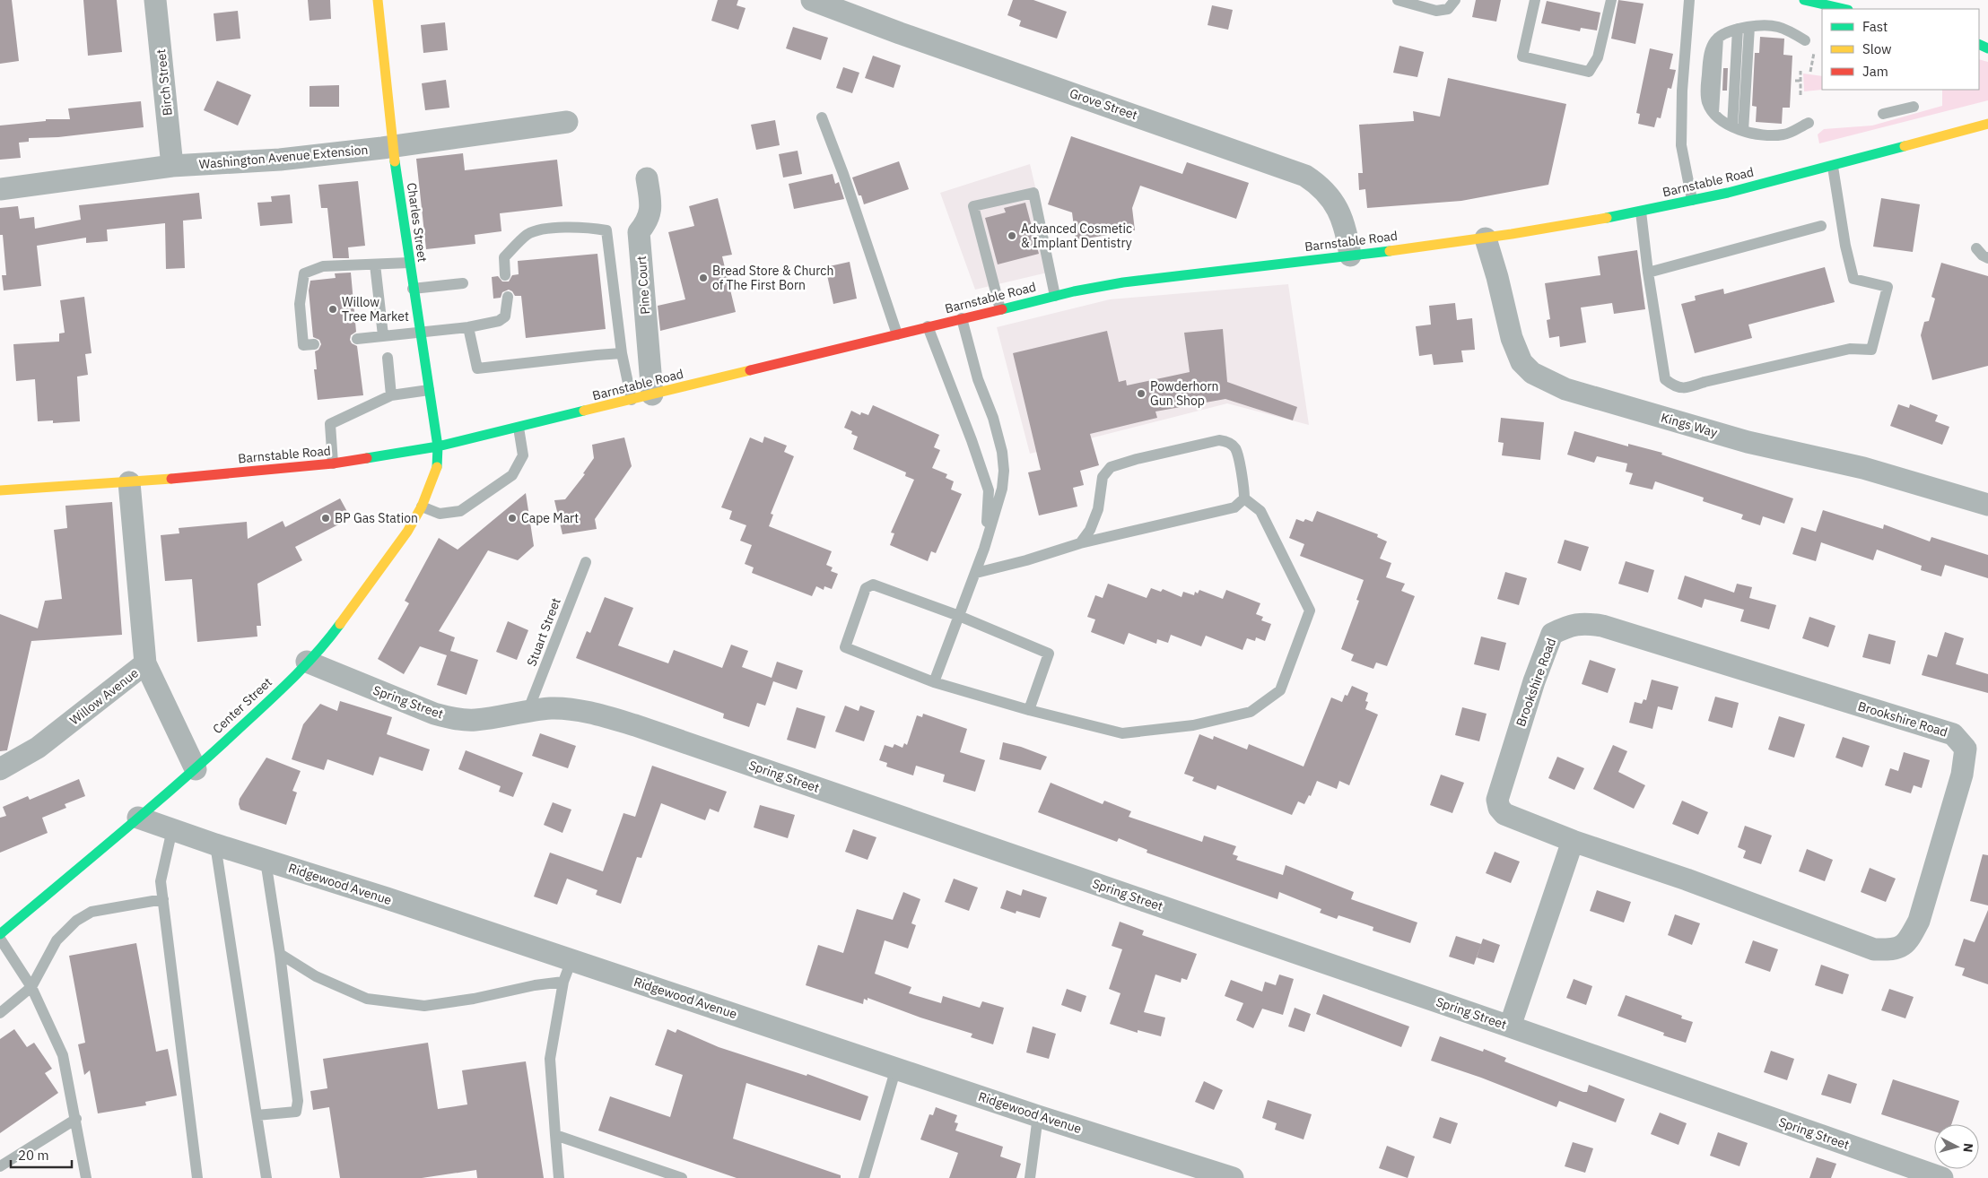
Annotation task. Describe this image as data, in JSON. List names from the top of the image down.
{
  "streets": {
    "main road": ["Barnstable Road", "Charles Street", "Center Street"],
    "street": [
      "Birch Street",
      "Grove Street",
      "Washington Avenue Extension",
      "Pine Court",
      "Kings Way",
      "Brookshire Road",
      "Willow Avenue",
      "Spring Street",
      "Ridgewood Avenue"
    ],
    "lane": ["Stuart Street"]
  },
  "crossings": [
    ["Birch Street", "Washington Avenue Extension"],
    ["Grove Street", "Barnstable Road"],
    ["Washington Avenue Extension", "Charles Street"],
    ["Barnstable Road", "Charles Street"],
    ["Barnstable Road", "Pine Court"],
    ["Barnstable Road", "Kings Way"],
    ["Barnstable Road", "Willow Avenue"],
    ["Barnstable Road", "Center Street"],
    ["Charles Street", "Center Street"],
    ["Stuart Street", "Spring Street"],
    ["Spring Street", "Center Street"],
    ["Center Street", "Ridgewood Avenue"]
  ],
  "places": [
    "Advanced Cosmetic & Implant Dentistry",
    "Bread Store & Church of The First Born",
    "Willow Tree Market",
    "Powderhorn Gun Shop",
    "BP Gas Station",
    "Cape Mart"
  ],
  "legend": ["Fast", "Slow", "Jam"],
  "scale_bar": "20 m",
  "north": "right"
}
